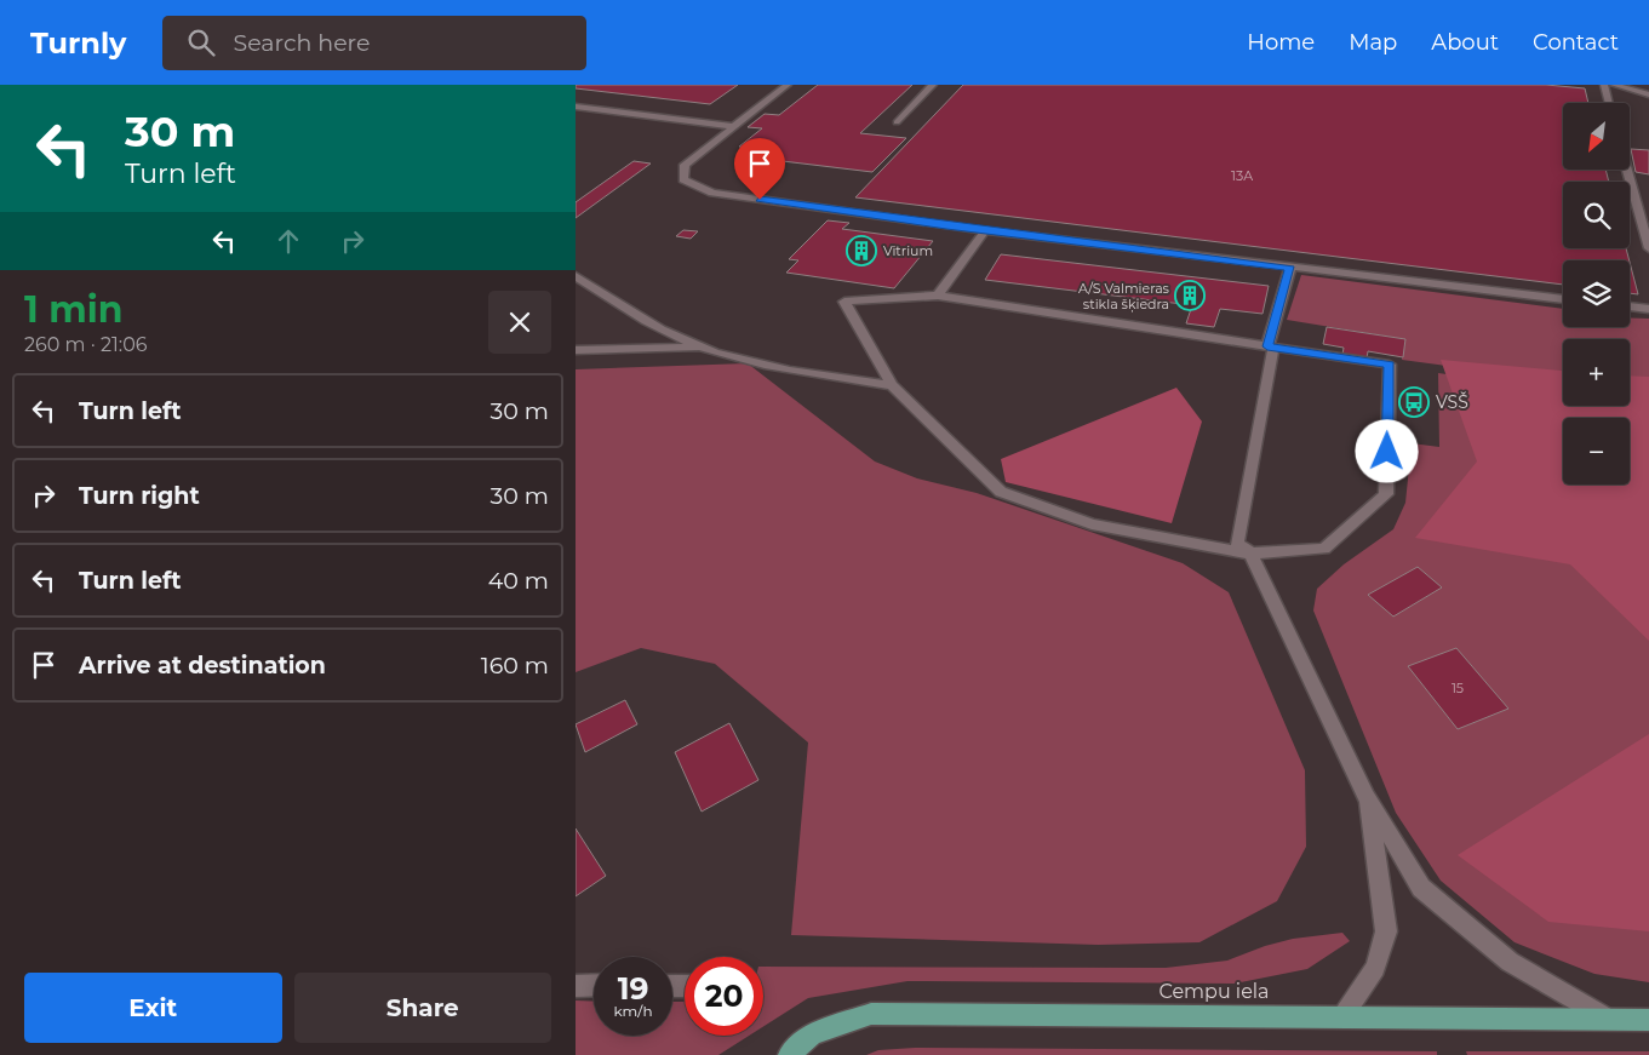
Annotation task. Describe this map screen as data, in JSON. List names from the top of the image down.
{
  "streets": {
    "main road": ["Cempu iela"]
  },
  "places": {
    "building": ["Vitrium", "A/S Valmieras stikla šķiedra"],
    "bus stop": ["VSŠ"]
  },
  "house_numbers": ["13A", "15"],
  "north": "bottom left",
  "page": {
    "header": "Turnly",
    "search": "Search here",
    "nav": [
      "Home",
      "Map",
      "About",
      "Contact"
    ],
    "turn": ["30 m", "Turn left"],
    "map_buttons": ["+", "−"],
    "heading": ["1 min", "260 m · 21:06"],
    "list": [
      {
        "name": "Turn left",
        "value": "30 m"
      },
      {
        "name": "Turn right",
        "value": "30 m"
      },
      {
        "name": "Turn left",
        "value": "40 m"
      },
      {
        "name": "Arrive at destination",
        "value": "160 m"
      }
    ],
    "speed": "19 km/h",
    "limit": "20",
    "buttons": ["Exit", "Share"]
  }
}
